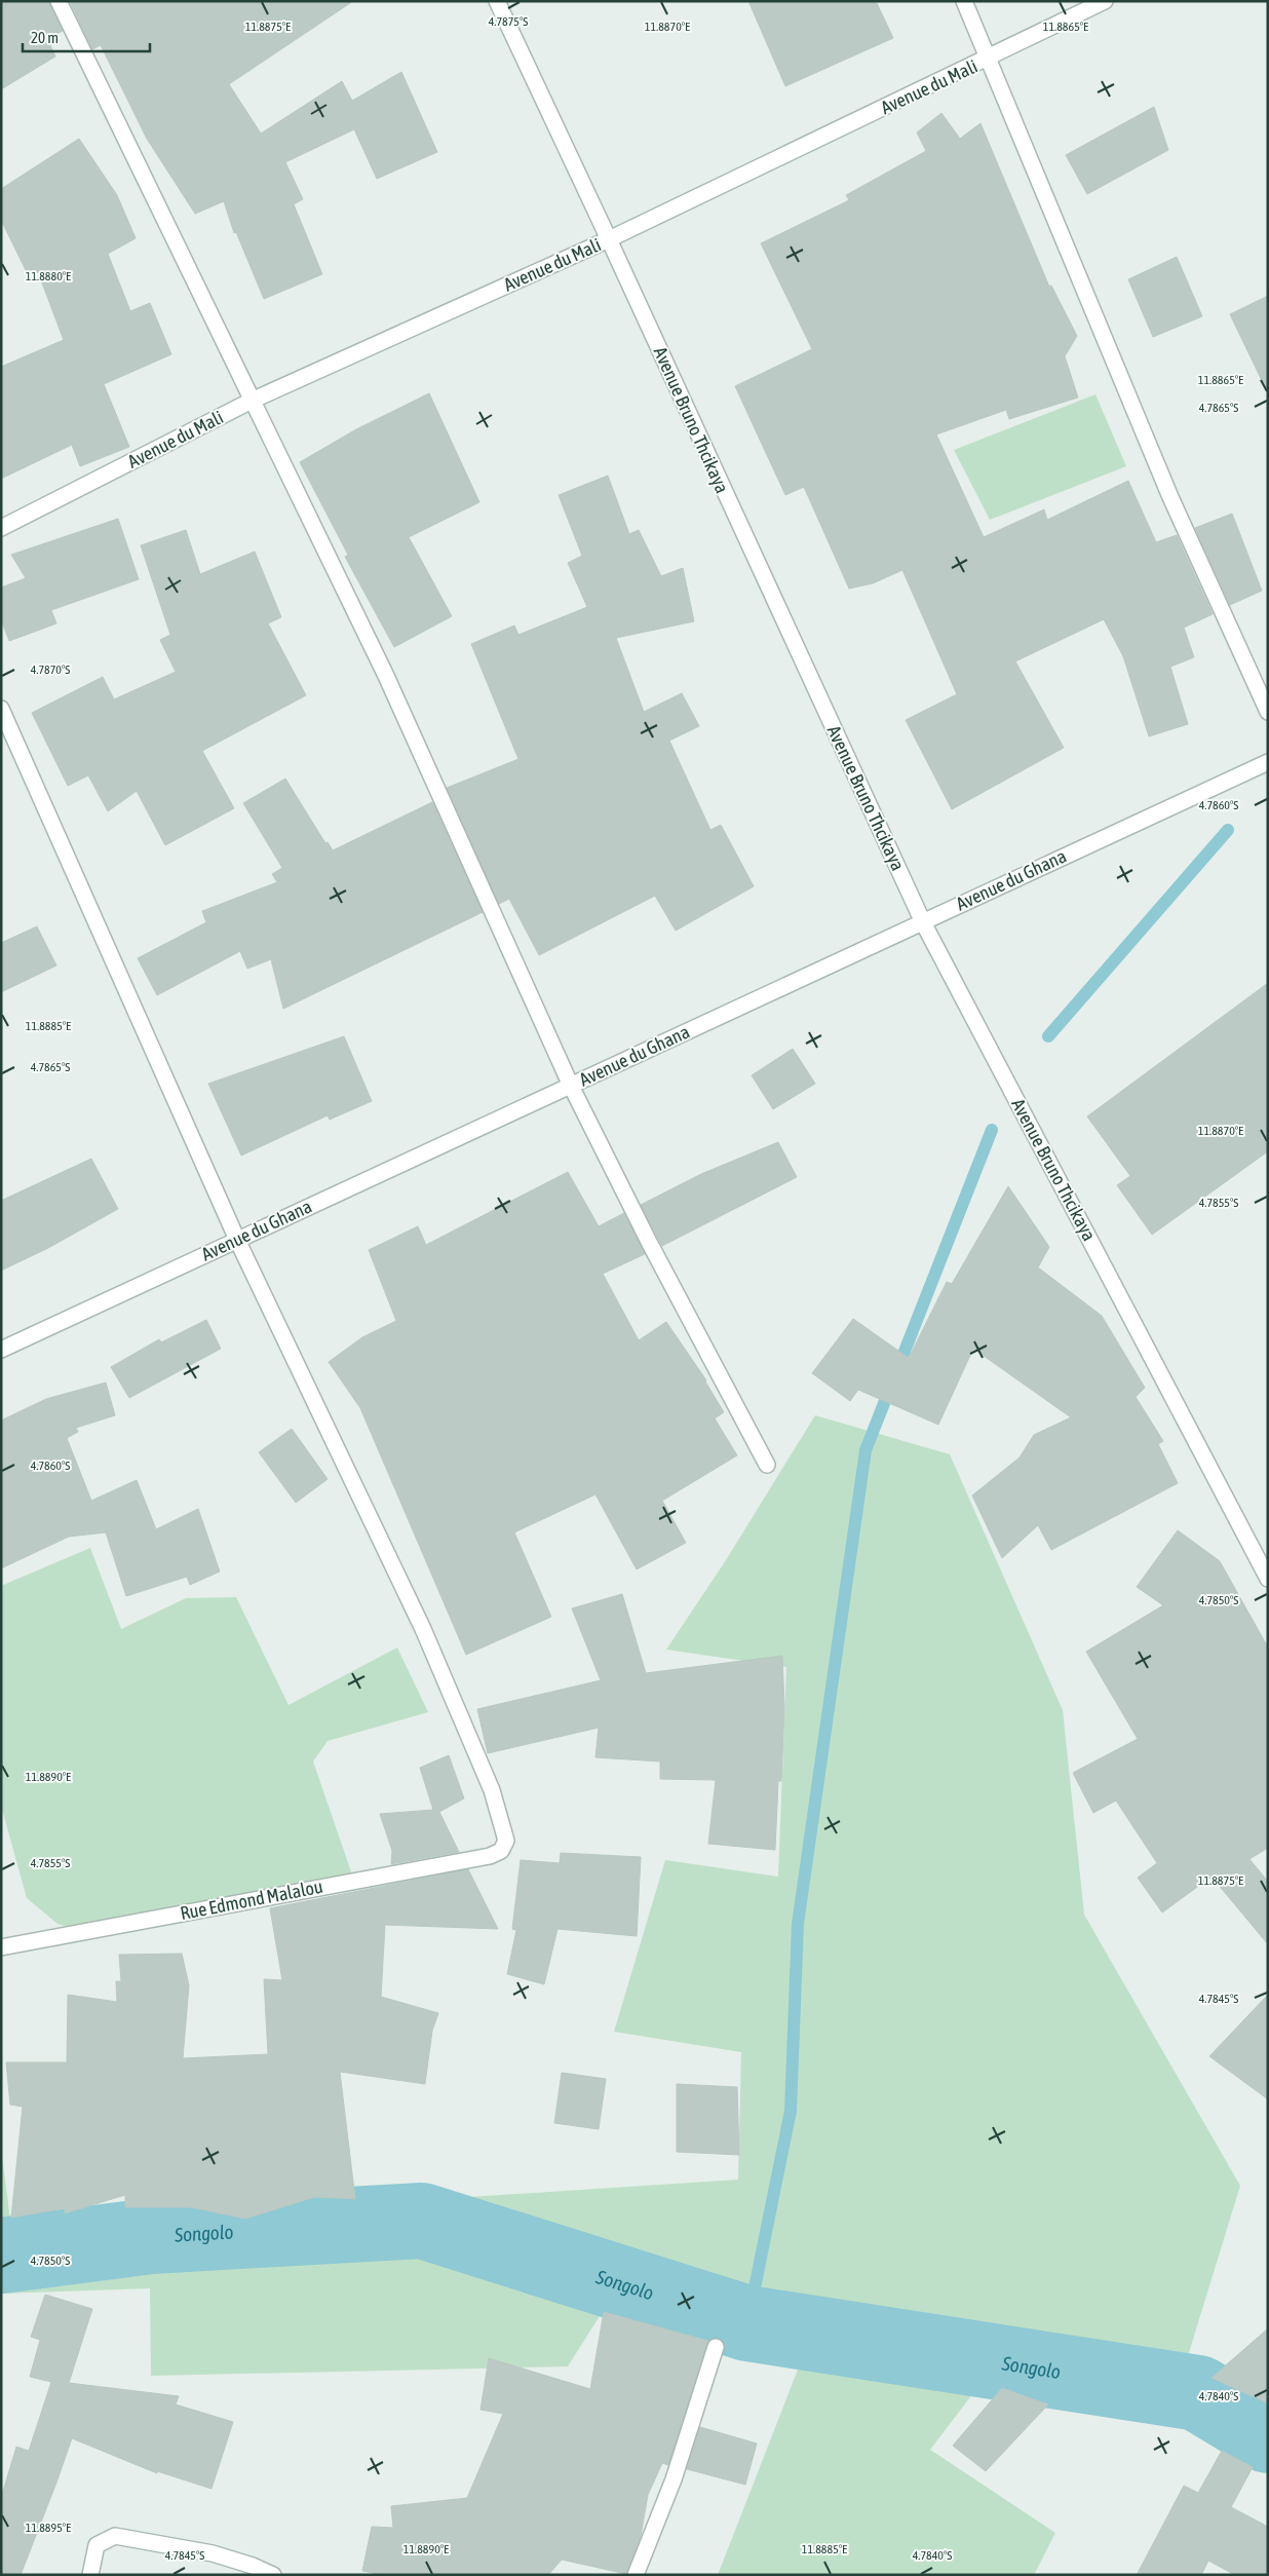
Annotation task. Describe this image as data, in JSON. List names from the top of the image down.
{
  "streets": {
    "street": [
      "Avenue du Mali",
      "Avenue Bruno Thcikaya",
      "Avenue du Ghana",
      "Rue Edmond Malalou"
    ]
  },
  "crossings": [
    ["Avenue du Mali", "Avenue Bruno Thcikaya"],
    ["Avenue Bruno Thcikaya", "Avenue du Ghana"],
    ["Avenue du Ghana", "Rue Edmond Malalou"]
  ],
  "water": ["Songolo"],
  "scale_bar": "20 m",
  "coordinates": [
    "4.7875°S",
    "11.8875°E",
    "11.8870°E",
    "11.8865°E",
    "11.8880°E",
    "4.7865°S",
    "4.7870°S",
    "4.7860°S",
    "11.8885°E",
    "4.7855°S",
    "4.7850°S",
    "11.8890°E",
    "4.7845°S",
    "4.7840°S",
    "11.8895°E"
  ]
}
